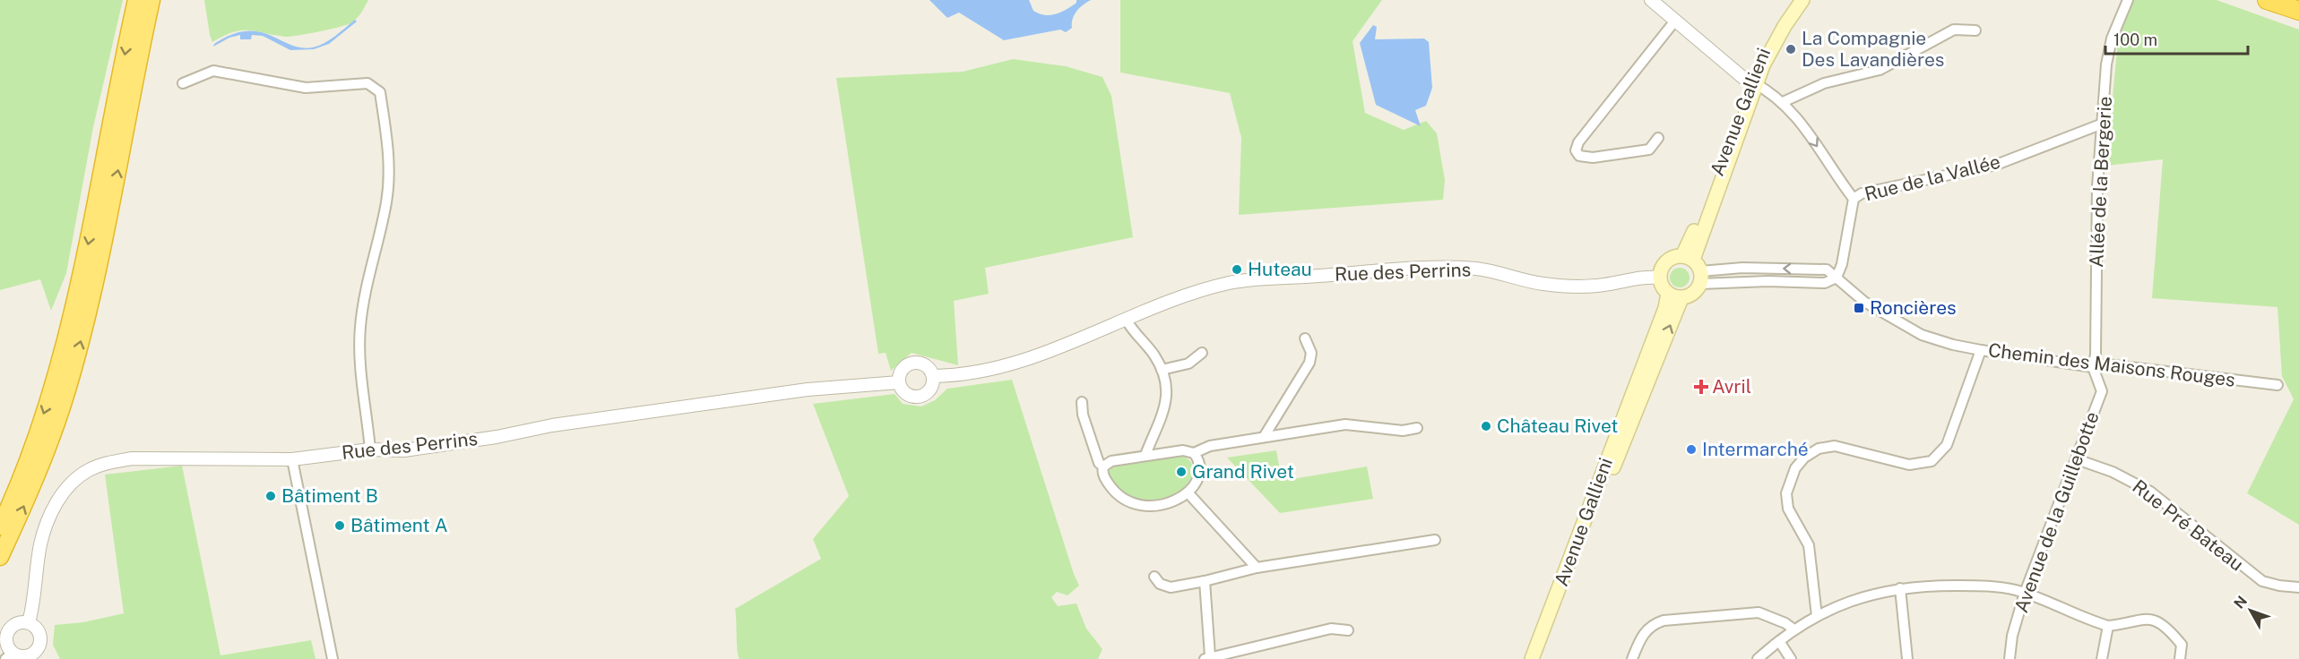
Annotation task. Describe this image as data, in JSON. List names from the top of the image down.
{
  "streets": {
    "main road": ["Avenue Gallieni"],
    "street": [
      "Rue de la Vallée",
      "Allée de la Bergerie",
      "Rue des Perrins",
      "Chemin des Maisons Rouges",
      "Avenue de la Guillebotte",
      "Rue Pré Bateau"
    ]
  },
  "crossings": [
    ["Avenue Gallieni", "Rue des Perrins"],
    ["Avenue Gallieni", "Chemin des Maisons Rouges"],
    ["Rue de la Vallée", "Allée de la Bergerie"],
    ["Allée de la Bergerie", "Chemin des Maisons Rouges"],
    ["Allée de la Bergerie", "Avenue de la Guillebotte"],
    ["Rue des Perrins", "Chemin des Maisons Rouges"],
    ["Chemin des Maisons Rouges", "Avenue de la Guillebotte"],
    ["Avenue de la Guillebotte", "Rue Pré Bateau"]
  ],
  "places": {
    "other": [
      "La Compagnie Des Lavandières",
      "Huteau",
      "Château Rivet",
      "Intermarché",
      "Grand Rivet",
      "Bâtiment B",
      "Bâtiment A"
    ],
    "transit": ["Roncières"],
    "health": ["Avril"]
  },
  "scale_bar": "100 m",
  "north": "top left"
}
